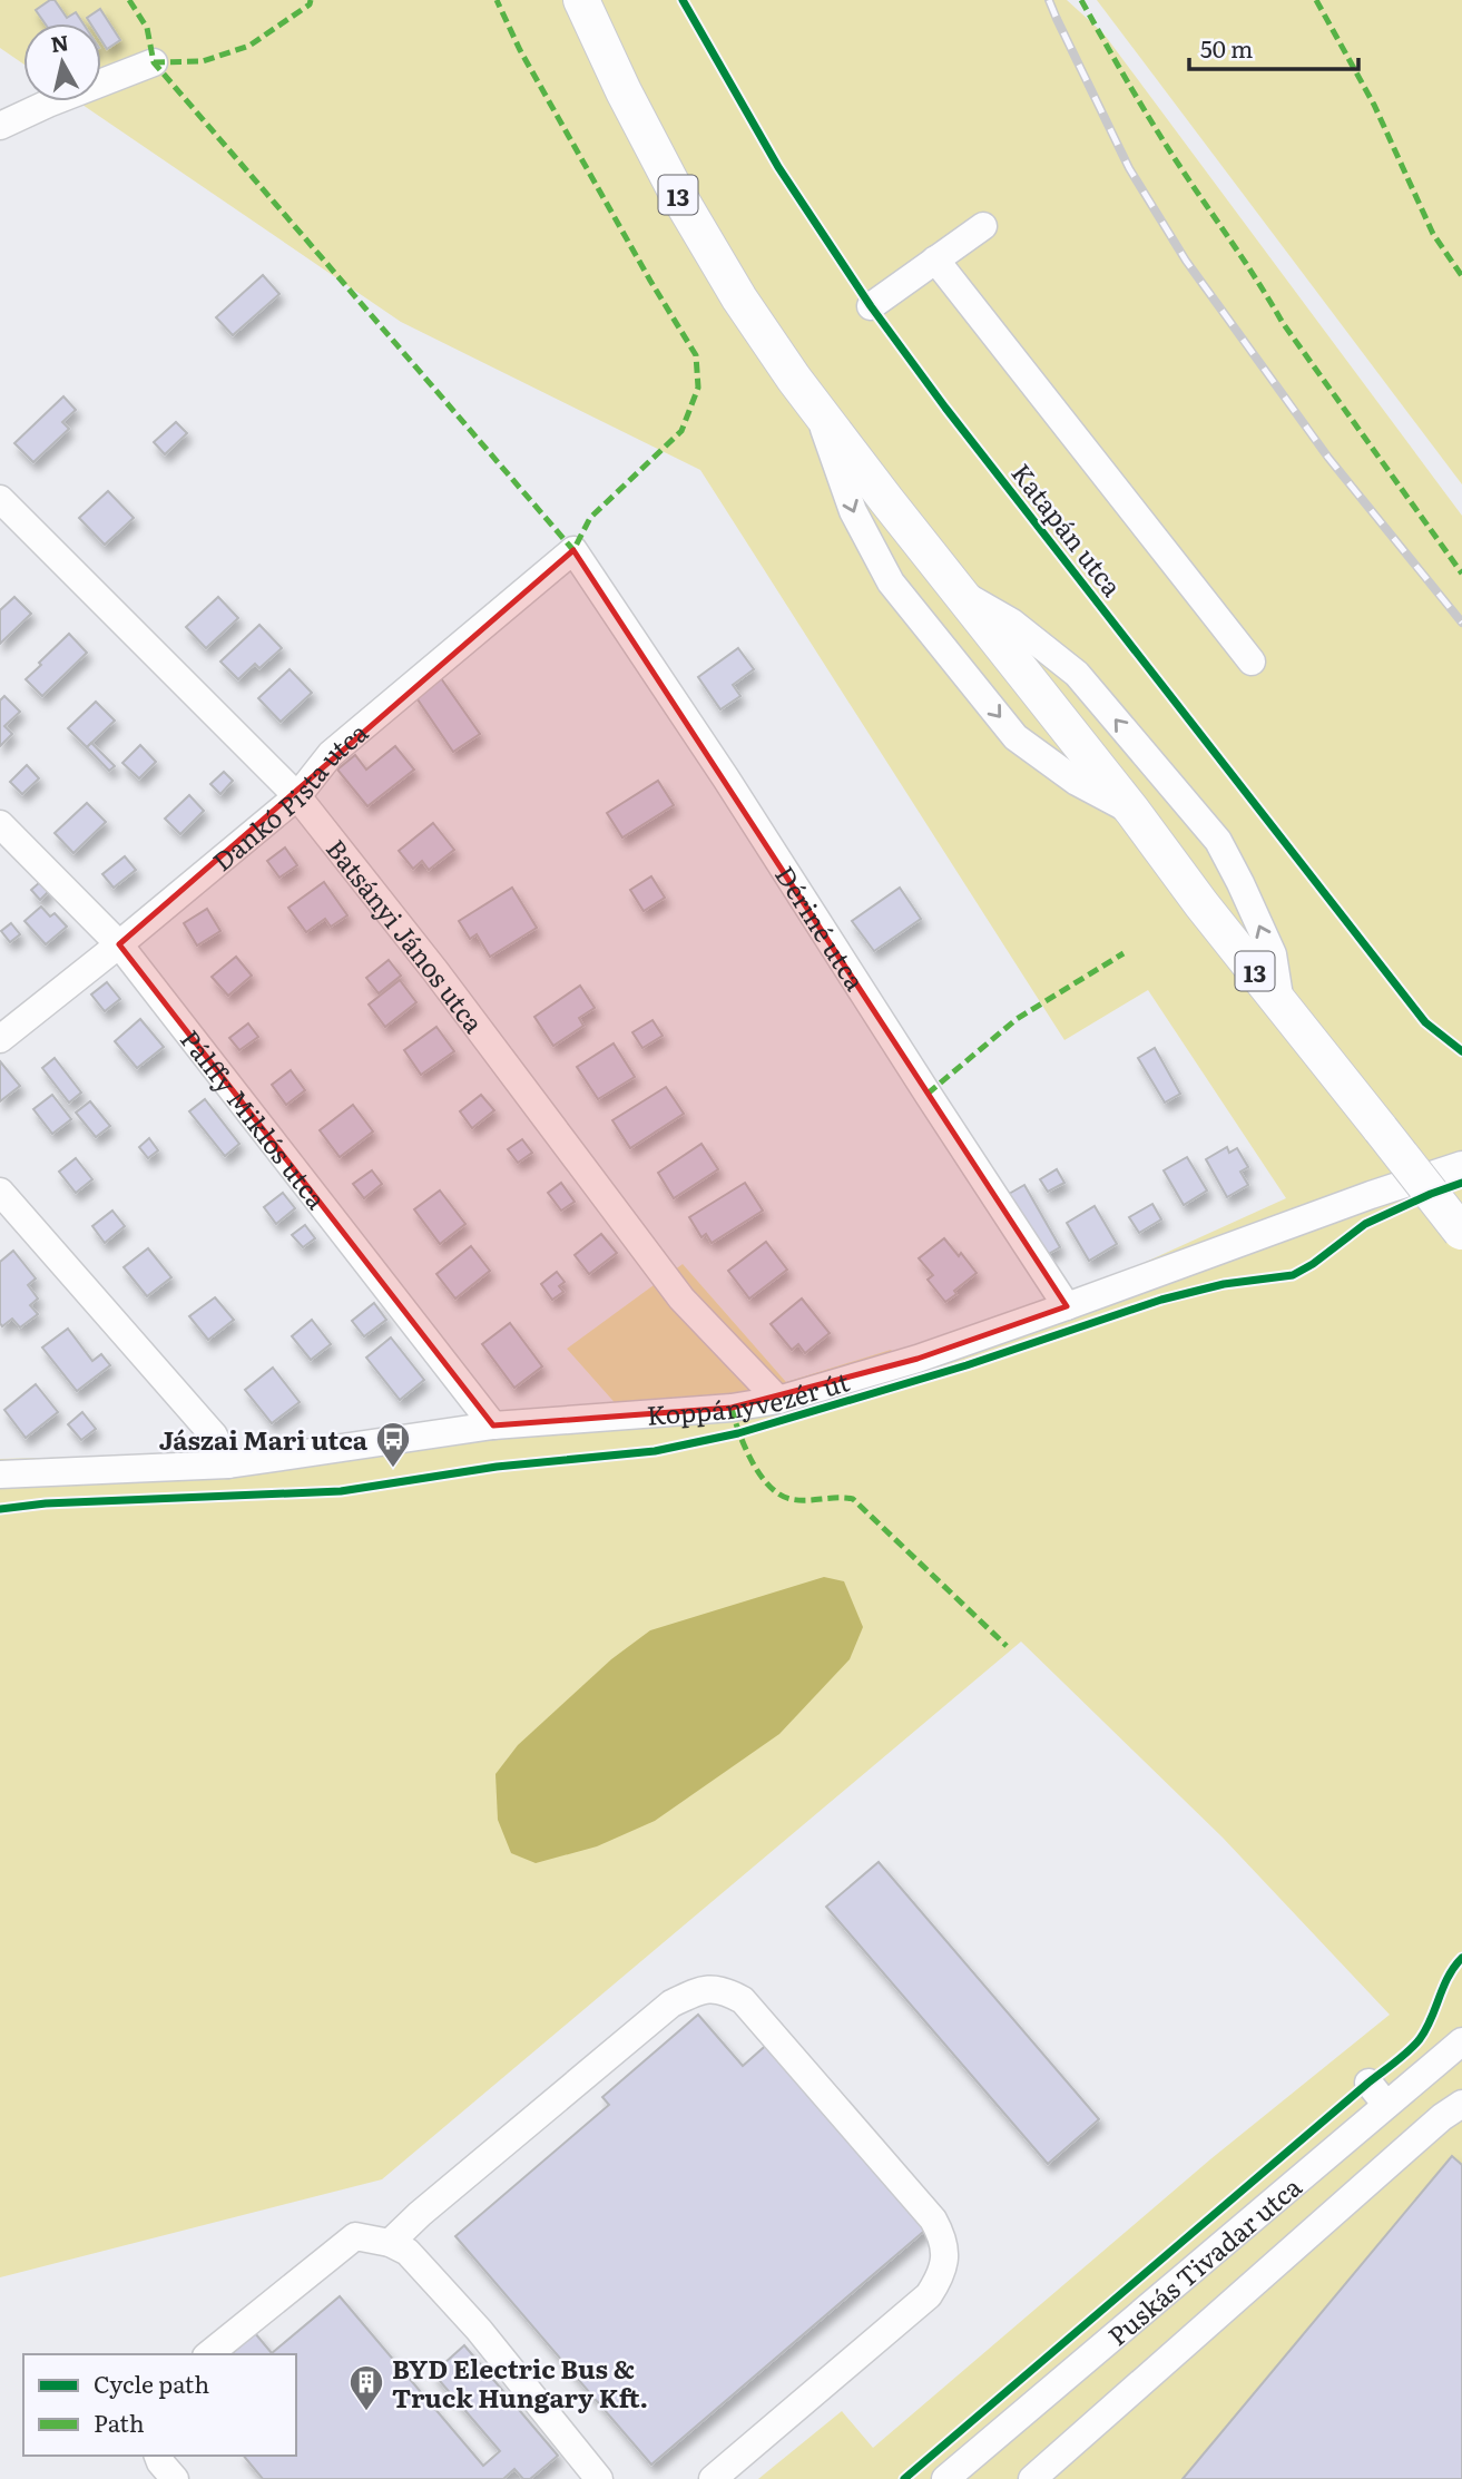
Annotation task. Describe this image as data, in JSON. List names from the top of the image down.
{
  "streets": {
    "main road": ["13"],
    "street": [
      "Dankó Pista utca",
      "Dériné utca",
      "Batsányi János utca",
      "Pálffy Miklós utca",
      "Koppányvezér út",
      "Puskás Tivadar utca"
    ],
    "cycle path": ["Katapán utca"]
  },
  "crossings": [
    ["Dankó Pista utca", "Dériné utca"],
    ["Dankó Pista utca", "Batsányi János utca"],
    ["Dankó Pista utca", "Pálffy Miklós utca"],
    ["Dériné utca", "Koppányvezér út"],
    ["Batsányi János utca", "Koppányvezér út"],
    ["Pálffy Miklós utca", "Koppányvezér út"]
  ],
  "places": {
    "bus stop": ["Jászai Mari utca"],
    "building": ["BYD Electric Bus & Truck Hungary Kft."]
  },
  "legend": ["Cycle path", "Path"],
  "scale_bar": "50 m",
  "north": "top"
}
